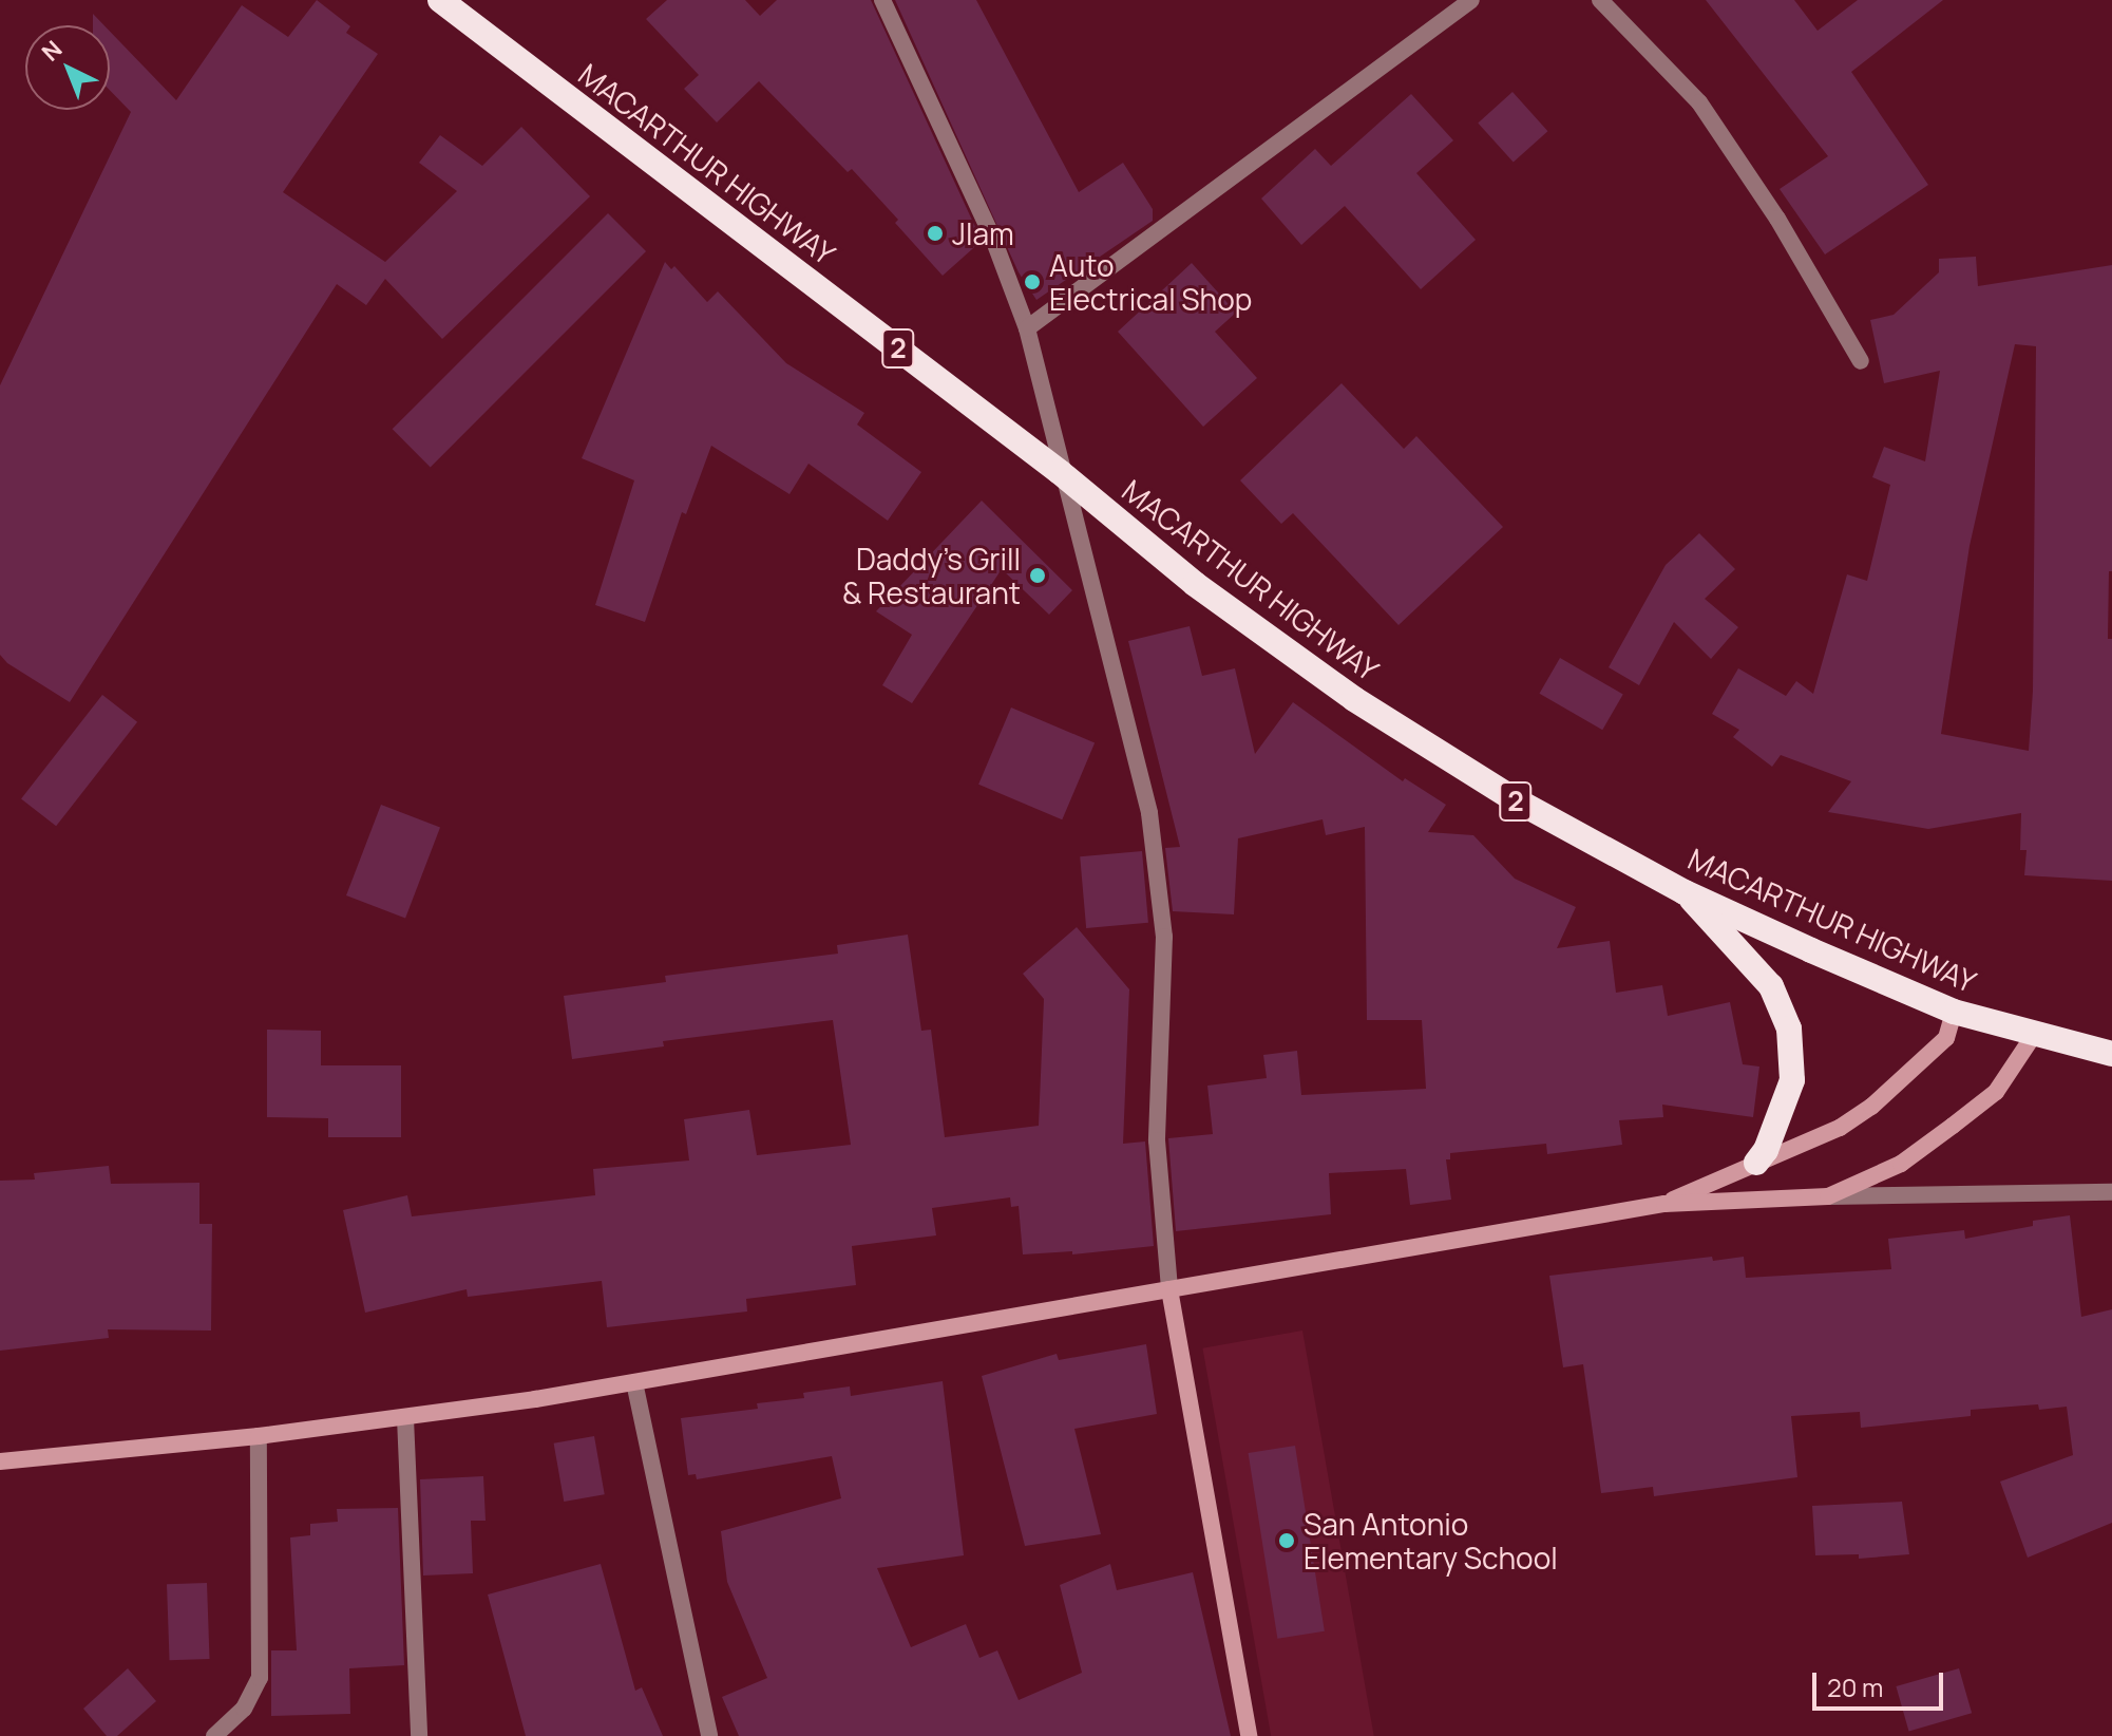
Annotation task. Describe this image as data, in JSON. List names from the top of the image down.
{
  "streets": {
    "highway": ["MACARTHUR HIGHWAY", "2"]
  },
  "places": [
    "Jlam",
    "Auto Electrical Shop",
    "Daddy's Grill & Restaurant",
    "San Antonio Elementary School"
  ],
  "scale_bar": "20 m",
  "north": "top left"
}
